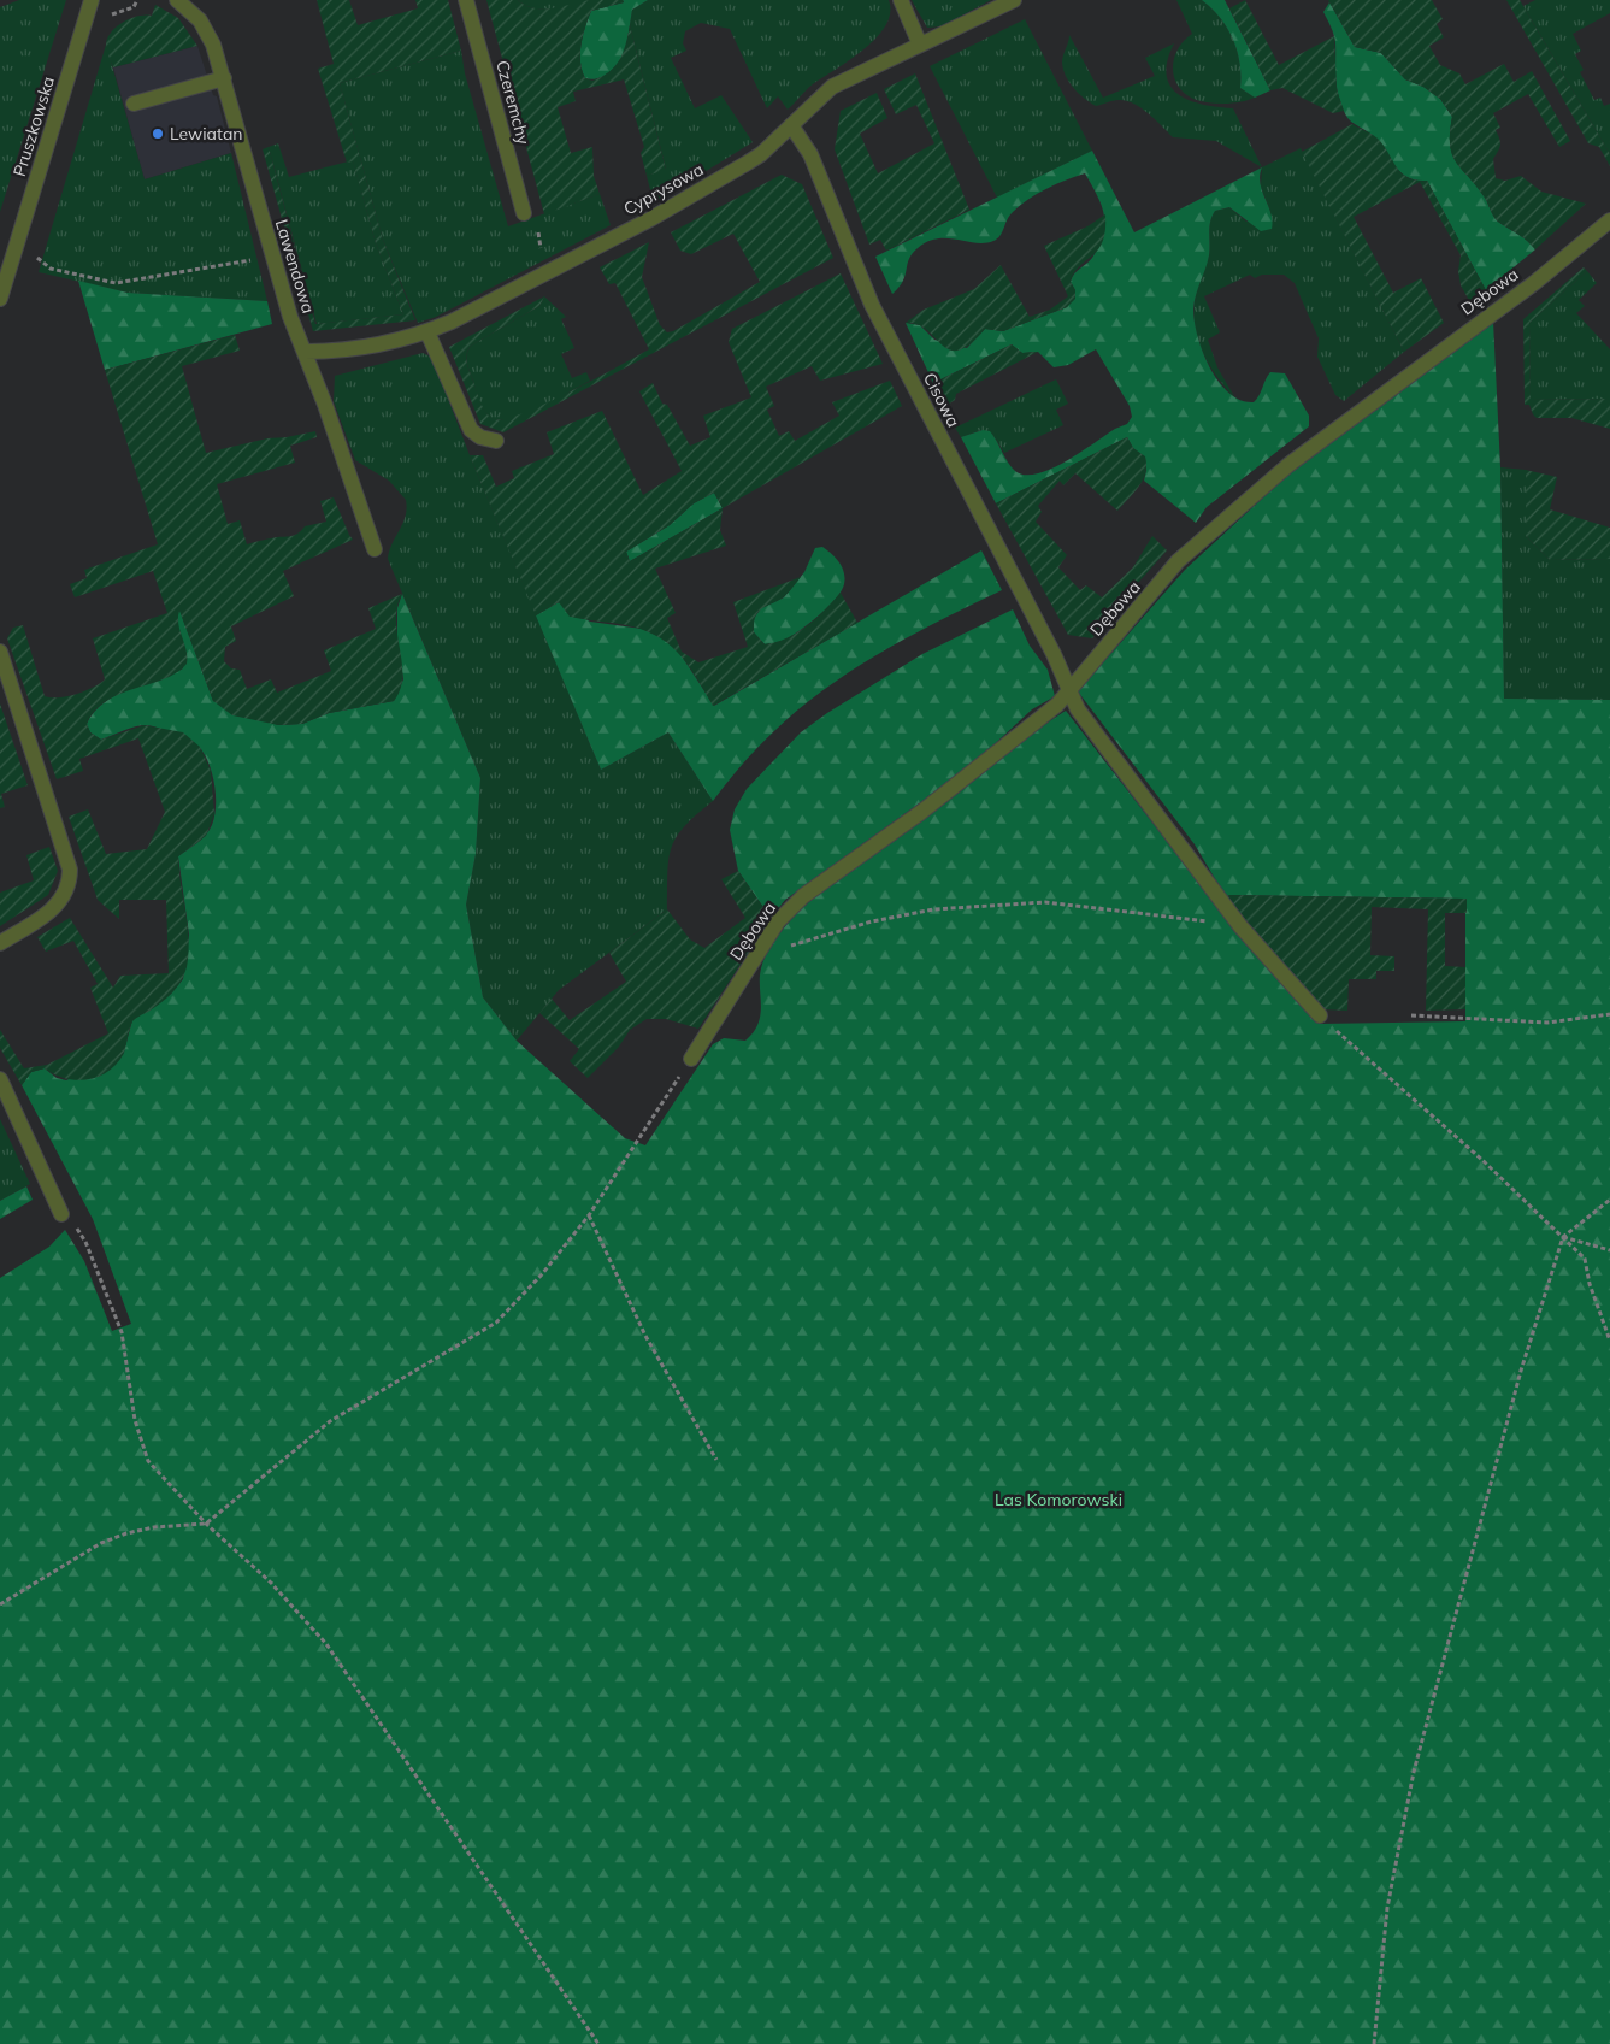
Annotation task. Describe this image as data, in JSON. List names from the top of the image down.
{
  "streets": {
    "street": [
      "Czeremchy",
      "Pruszkowska",
      "Cyprysowa",
      "Lawendowa",
      "Dębowa",
      "Cisowa"
    ]
  },
  "crossings": [
    ["Cyprysowa", "Lawendowa"],
    ["Cyprysowa", "Cisowa"],
    ["Dębowa", "Cisowa"]
  ],
  "parks": ["Las Komorowski"],
  "places": ["Lewiatan"]
}
